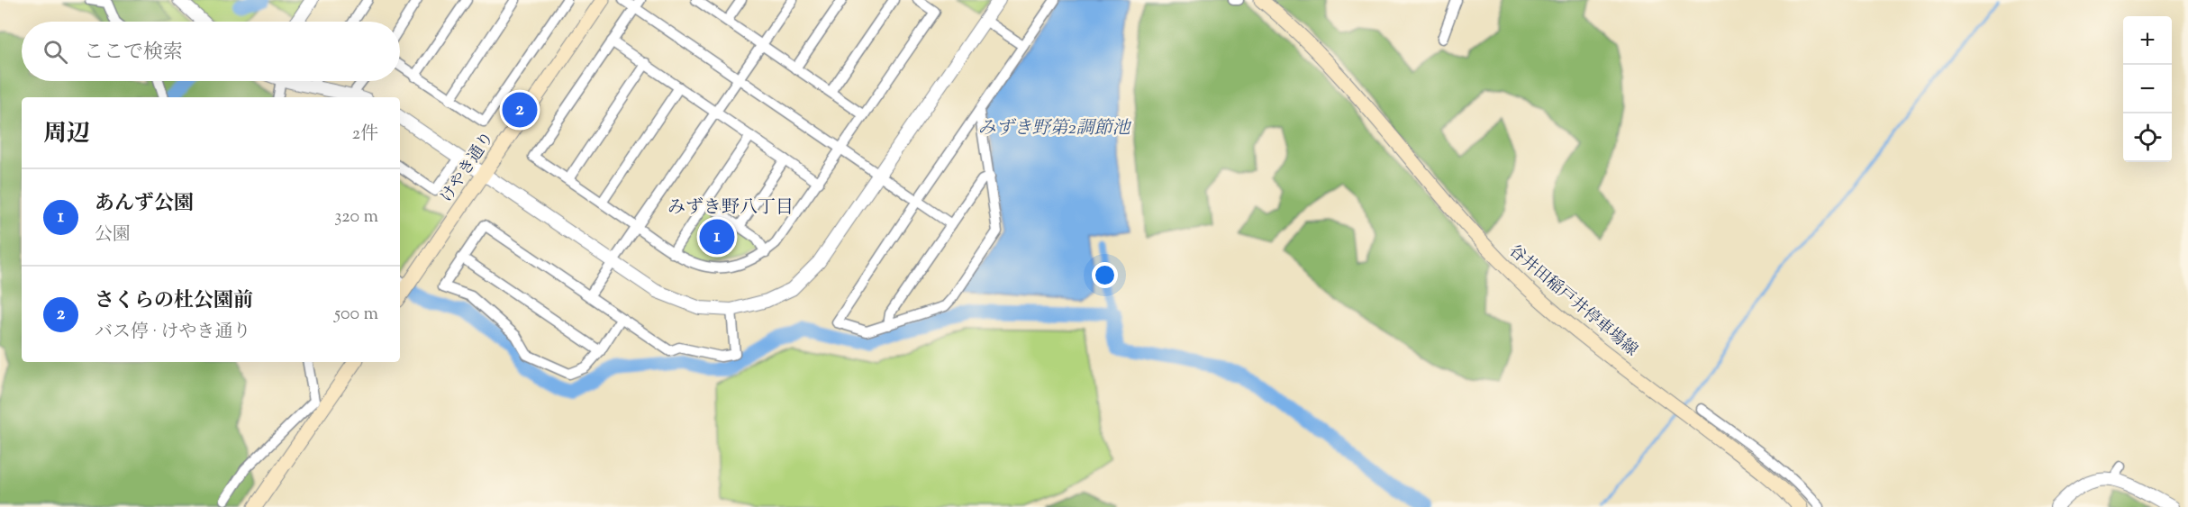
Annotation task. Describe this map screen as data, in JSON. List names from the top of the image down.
{
  "streets": {
    "main road": ["けやき通り", "谷井田稲戸井停車場線"]
  },
  "districts": ["みずき野八丁目"],
  "water": ["みずき野第2調節池"],
  "page": {
    "map_buttons": ["+", "−"],
    "search": "ここで検索",
    "pins": ["2", "1"],
    "heading": ["周辺", "2件"],
    "list": [
      {
        "mark": "1",
        "name": "あんず公園",
        "note": "公園",
        "value": "320 m"
      },
      {
        "mark": "2",
        "name": "さくらの杜公園前",
        "note": "バス停 · けやき通り",
        "value": "500 m"
      }
    ]
  }
}
